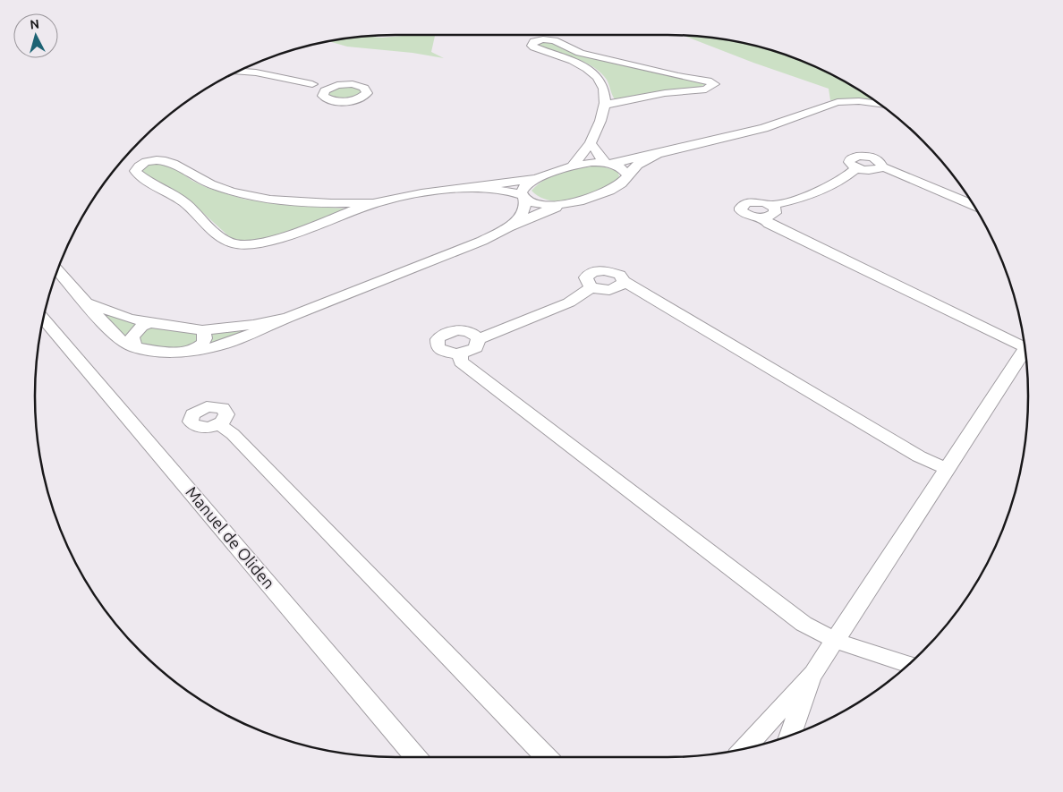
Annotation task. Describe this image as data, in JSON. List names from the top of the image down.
{
  "streets": {
    "street": ["Manuel de Oliden"]
  },
  "north": "top"
}
